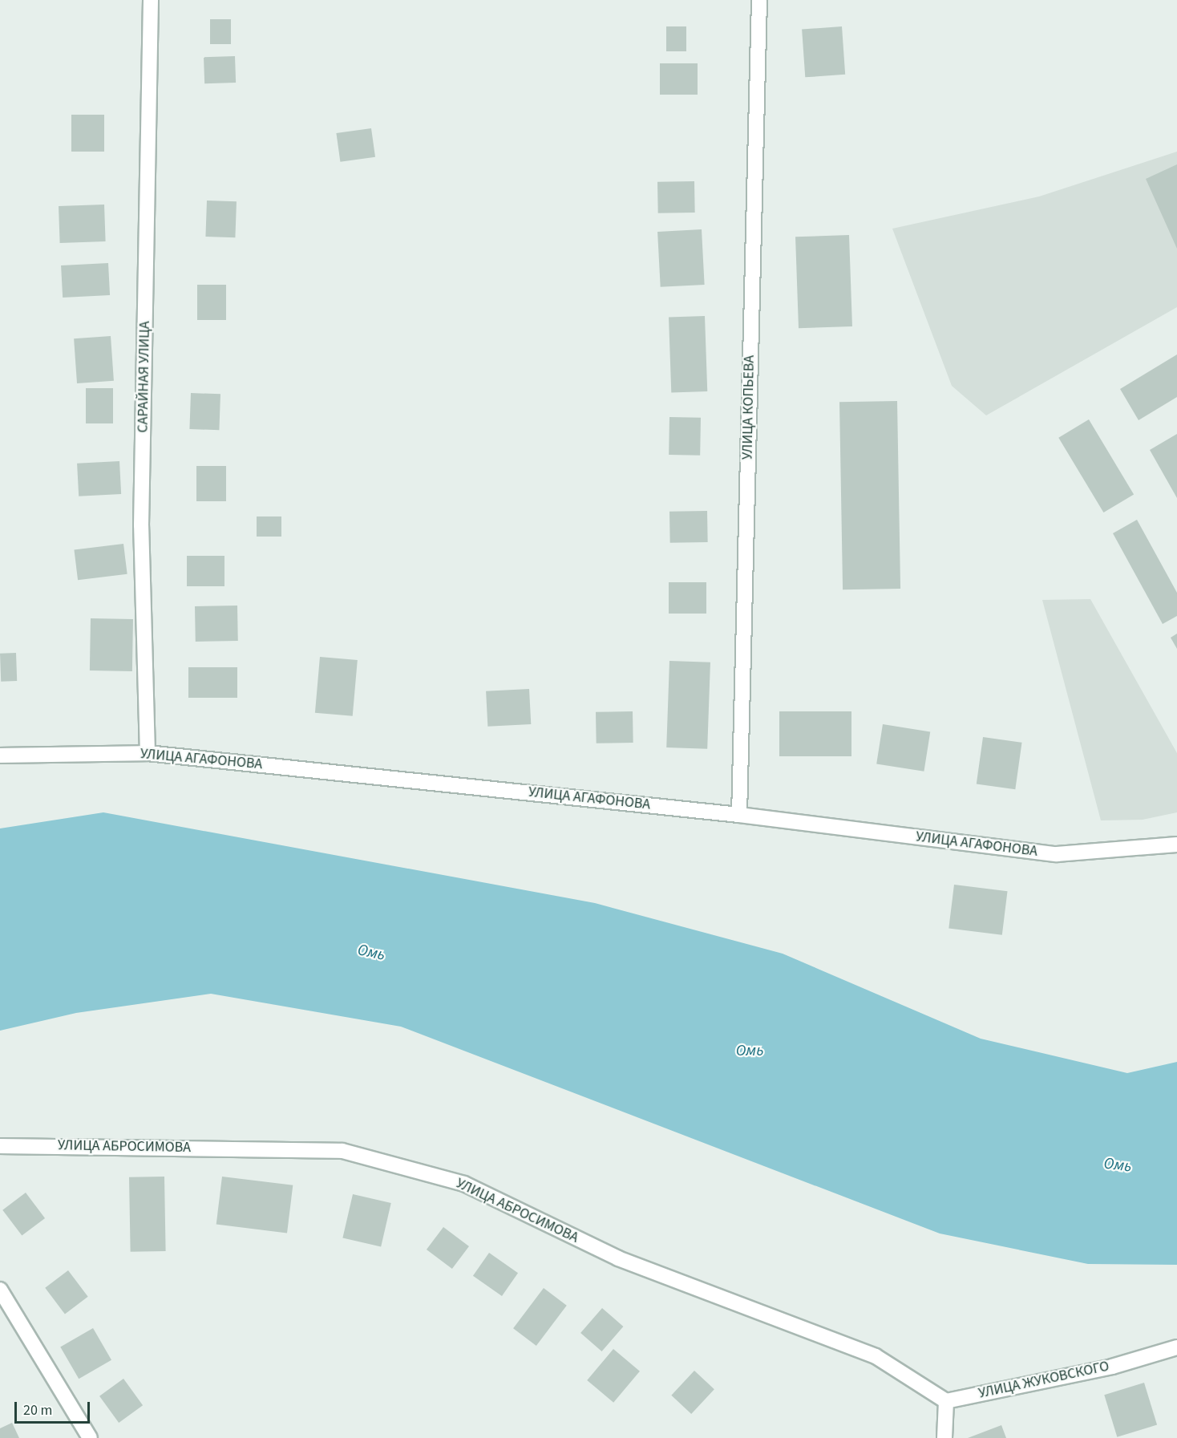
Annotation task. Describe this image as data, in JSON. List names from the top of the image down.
{
  "streets": {
    "street": [
      "САРАЙНАЯ УЛИЦА",
      "УЛИЦА КОПЬЕВА",
      "УЛИЦА АГАФОНОВА",
      "УЛИЦА АБРОСИМОВА",
      "УЛИЦА ЖУКОВСКОГО"
    ]
  },
  "crossings": [
    ["САРАЙНАЯ УЛИЦА", "УЛИЦА АГАФОНОВА"],
    ["УЛИЦА КОПЬЕВА", "УЛИЦА АГАФОНОВА"],
    ["УЛИЦА АБРОСИМОВА", "УЛИЦА ЖУКОВСКОГО"]
  ],
  "water": ["Омь"],
  "scale_bar": "20 m"
}
